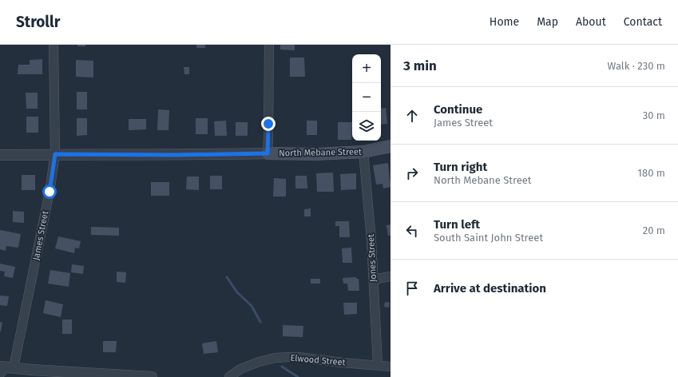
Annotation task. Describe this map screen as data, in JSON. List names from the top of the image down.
{
  "streets": {
    "main road": ["North Mebane Street"],
    "street": ["James Street", "Jones Street", "Elwood Street"]
  },
  "crossings": [
    ["North Mebane Street", "James Street"],
    ["North Mebane Street", "Jones Street"],
    ["Jones Street", "Elwood Street"]
  ],
  "page": {
    "header": "Strollr",
    "nav": [
      "Home",
      "Map",
      "About",
      "Contact"
    ],
    "heading": ["3 min", "Walk · 230 m"],
    "map_buttons": ["+", "−"],
    "list": [
      ["Continue", "James Street", "30 m"],
      ["Turn right", "North Mebane Street", "180 m"],
      ["Turn left", "South Saint John Street", "20 m"],
      "Arrive at destination"
    ]
  }
}
